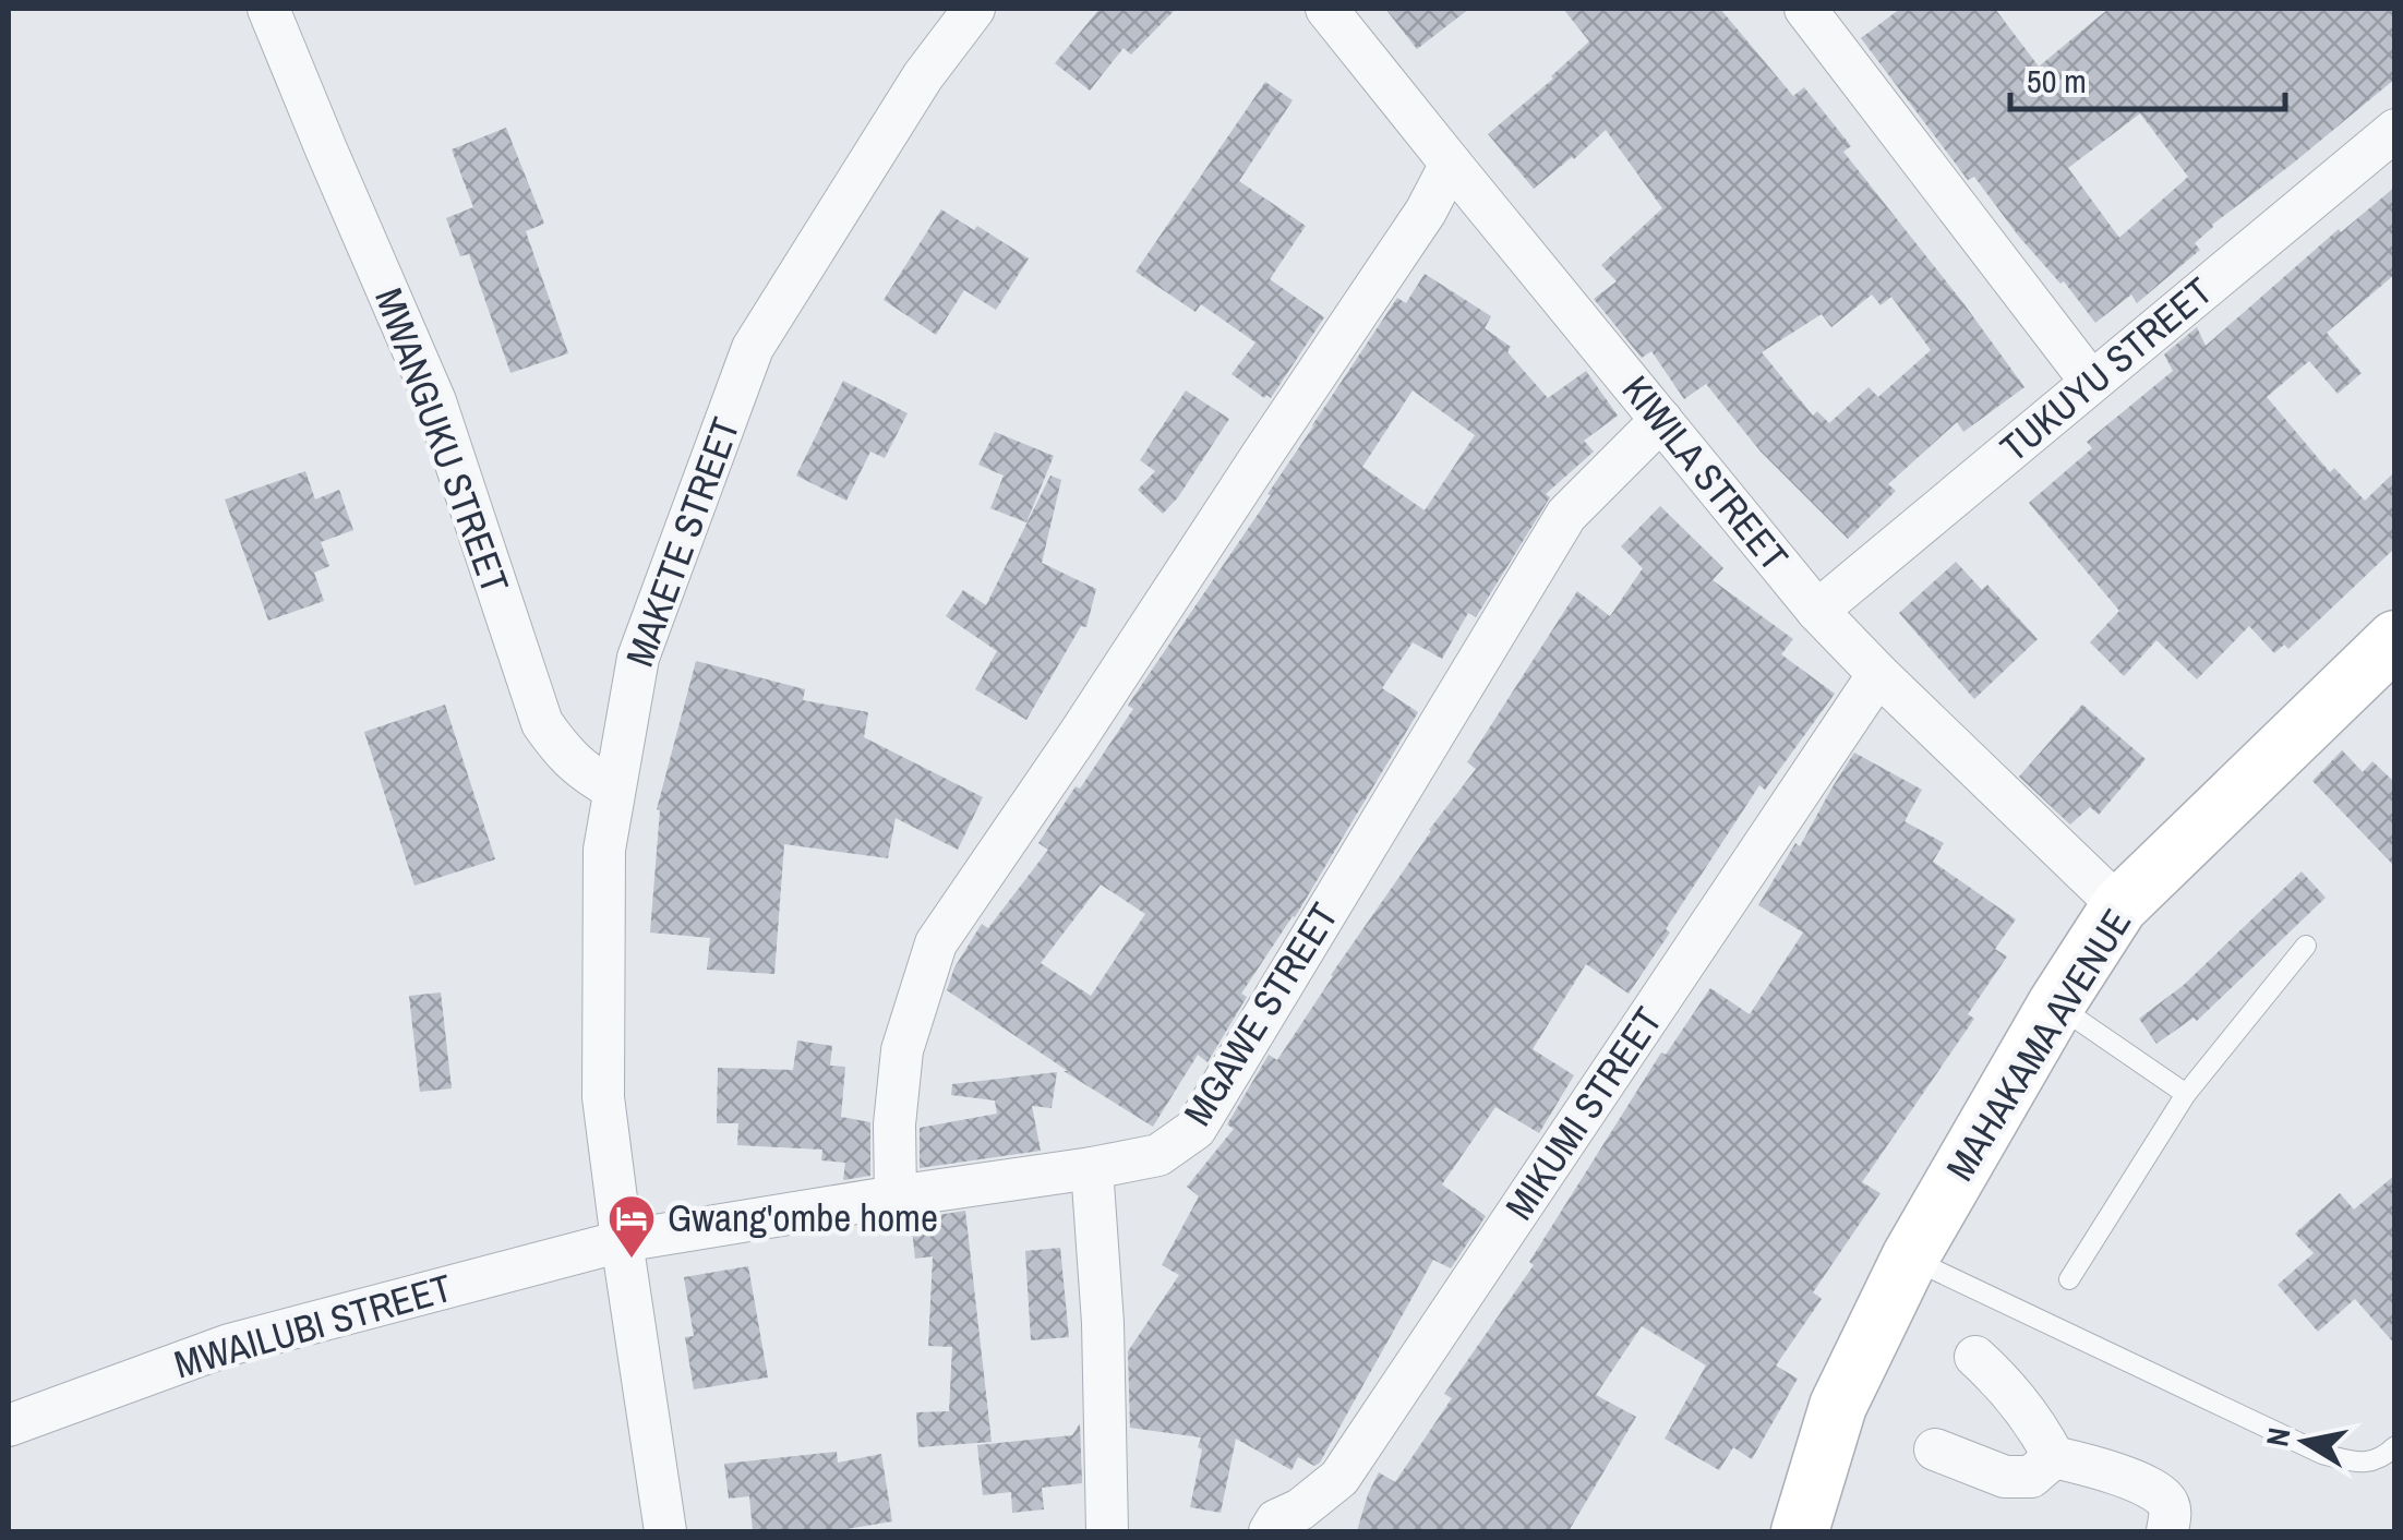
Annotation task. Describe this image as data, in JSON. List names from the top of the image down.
{
  "streets": {
    "street": [
      "TUKUYU STREET",
      "MWANGUKU STREET",
      "KIWILA STREET",
      "MAKETE STREET",
      "MGAWE STREET",
      "MAHAKAMA AVENUE",
      "MIKUMI STREET",
      "MWAILUBI STREET"
    ]
  },
  "crossings": [
    ["TUKUYU STREET", "KIWILA STREET"],
    ["MWANGUKU STREET", "MAKETE STREET"],
    ["KIWILA STREET", "MGAWE STREET"],
    ["KIWILA STREET", "MAHAKAMA AVENUE"],
    ["KIWILA STREET", "MIKUMI STREET"],
    ["MAKETE STREET", "MGAWE STREET"],
    ["MAKETE STREET", "MWAILUBI STREET"],
    ["MGAWE STREET", "MWAILUBI STREET"]
  ],
  "places": {
    "hotel": ["Gwang'ombe home"]
  },
  "scale_bar": "50 m",
  "north": "left"
}
